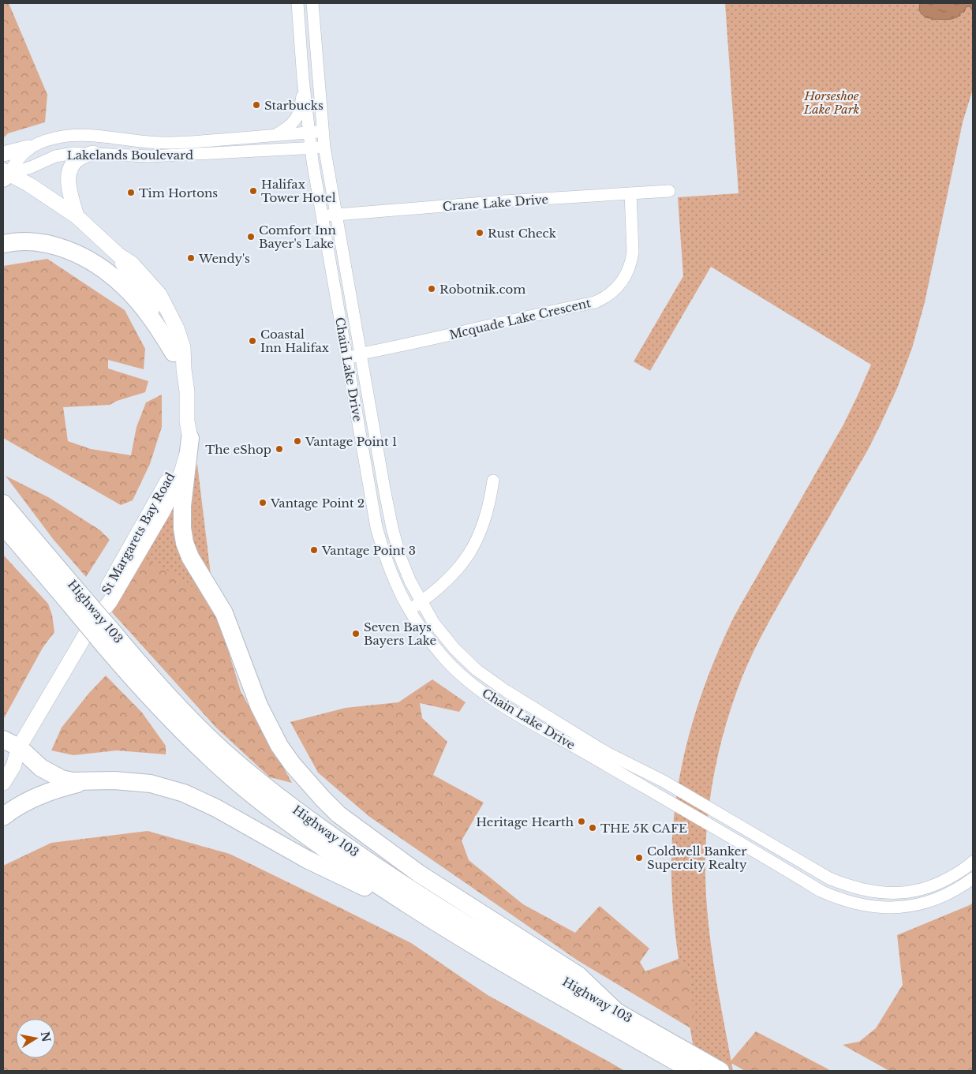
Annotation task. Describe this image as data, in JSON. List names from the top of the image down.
{
  "streets": {
    "highway": ["Highway 103"],
    "main road": ["St Margarets Bay Road"],
    "street": [
      "Lakelands Boulevard",
      "Crane Lake Drive",
      "Mcquade Lake Crescent",
      "Chain Lake Drive"
    ]
  },
  "crossings": [
    ["Lakelands Boulevard", "Chain Lake Drive"],
    ["Lakelands Boulevard", "St Margarets Bay Road"],
    ["Crane Lake Drive", "Mcquade Lake Crescent"],
    ["Crane Lake Drive", "Chain Lake Drive"],
    ["Mcquade Lake Crescent", "Chain Lake Drive"]
  ],
  "parks": ["Horseshoe Lake Park"],
  "places": [
    "Starbucks",
    "Halifax Tower Hotel",
    "Tim Hortons",
    "Rust Check",
    "Comfort Inn Bayer's Lake",
    "Wendy's",
    "Robotnik.com",
    "Coastal Inn Halifax",
    "Vantage Point 1",
    "The eShop",
    "Vantage Point 2",
    "Vantage Point 3",
    "Seven Bays Bayers Lake",
    "Heritage Hearth",
    "THE 5K CAFE",
    "Coldwell Banker Supercity Realty"
  ],
  "north": "right"
}
